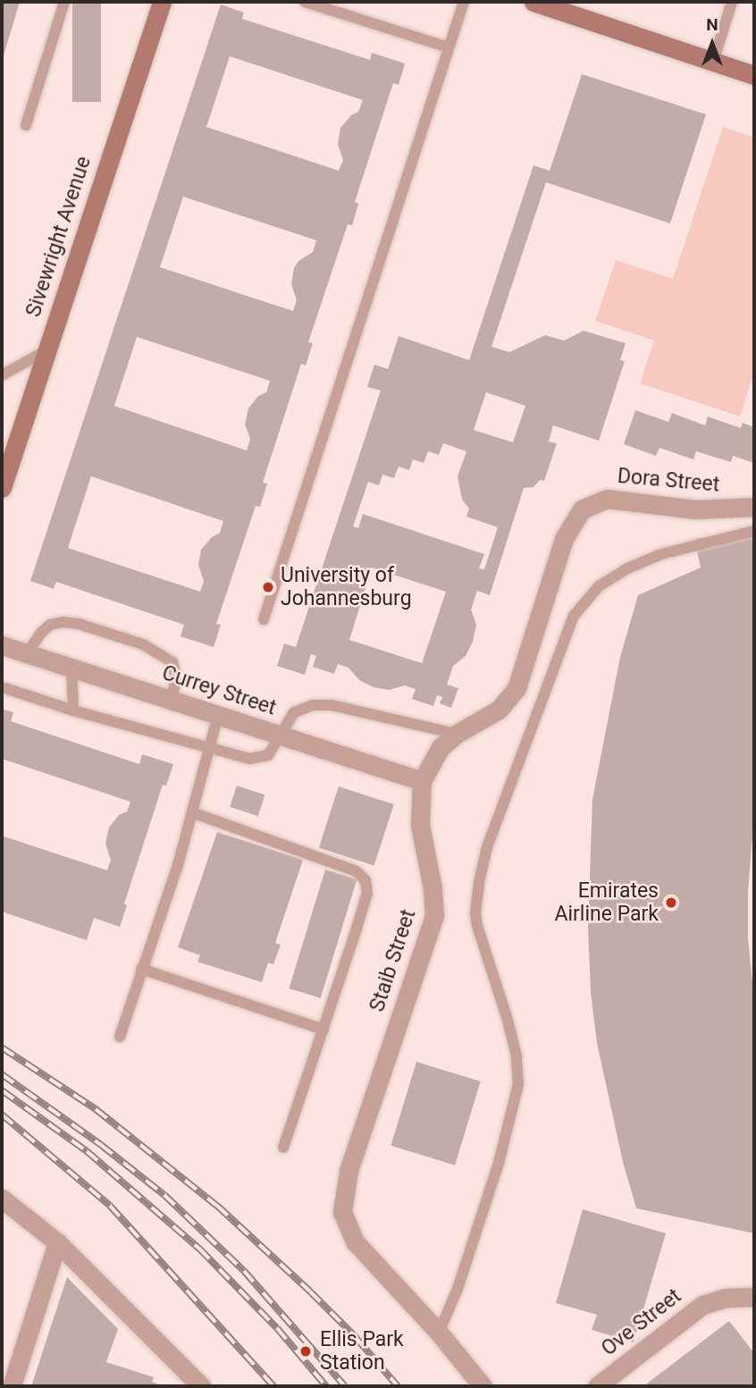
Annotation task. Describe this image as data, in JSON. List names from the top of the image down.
{
  "streets": {
    "main road": ["Sivewright Avenue"],
    "street": [
      "Dora Street",
      "Currey Street",
      "Staib Street",
      "Ove Street"
    ]
  },
  "crossings": [
    ["Dora Street", "Staib Street"],
    ["Currey Street", "Staib Street"]
  ],
  "places": ["University of Johannesburg", "Emirates Airline Park", "Ellis Park Station"],
  "north": "top"
}
